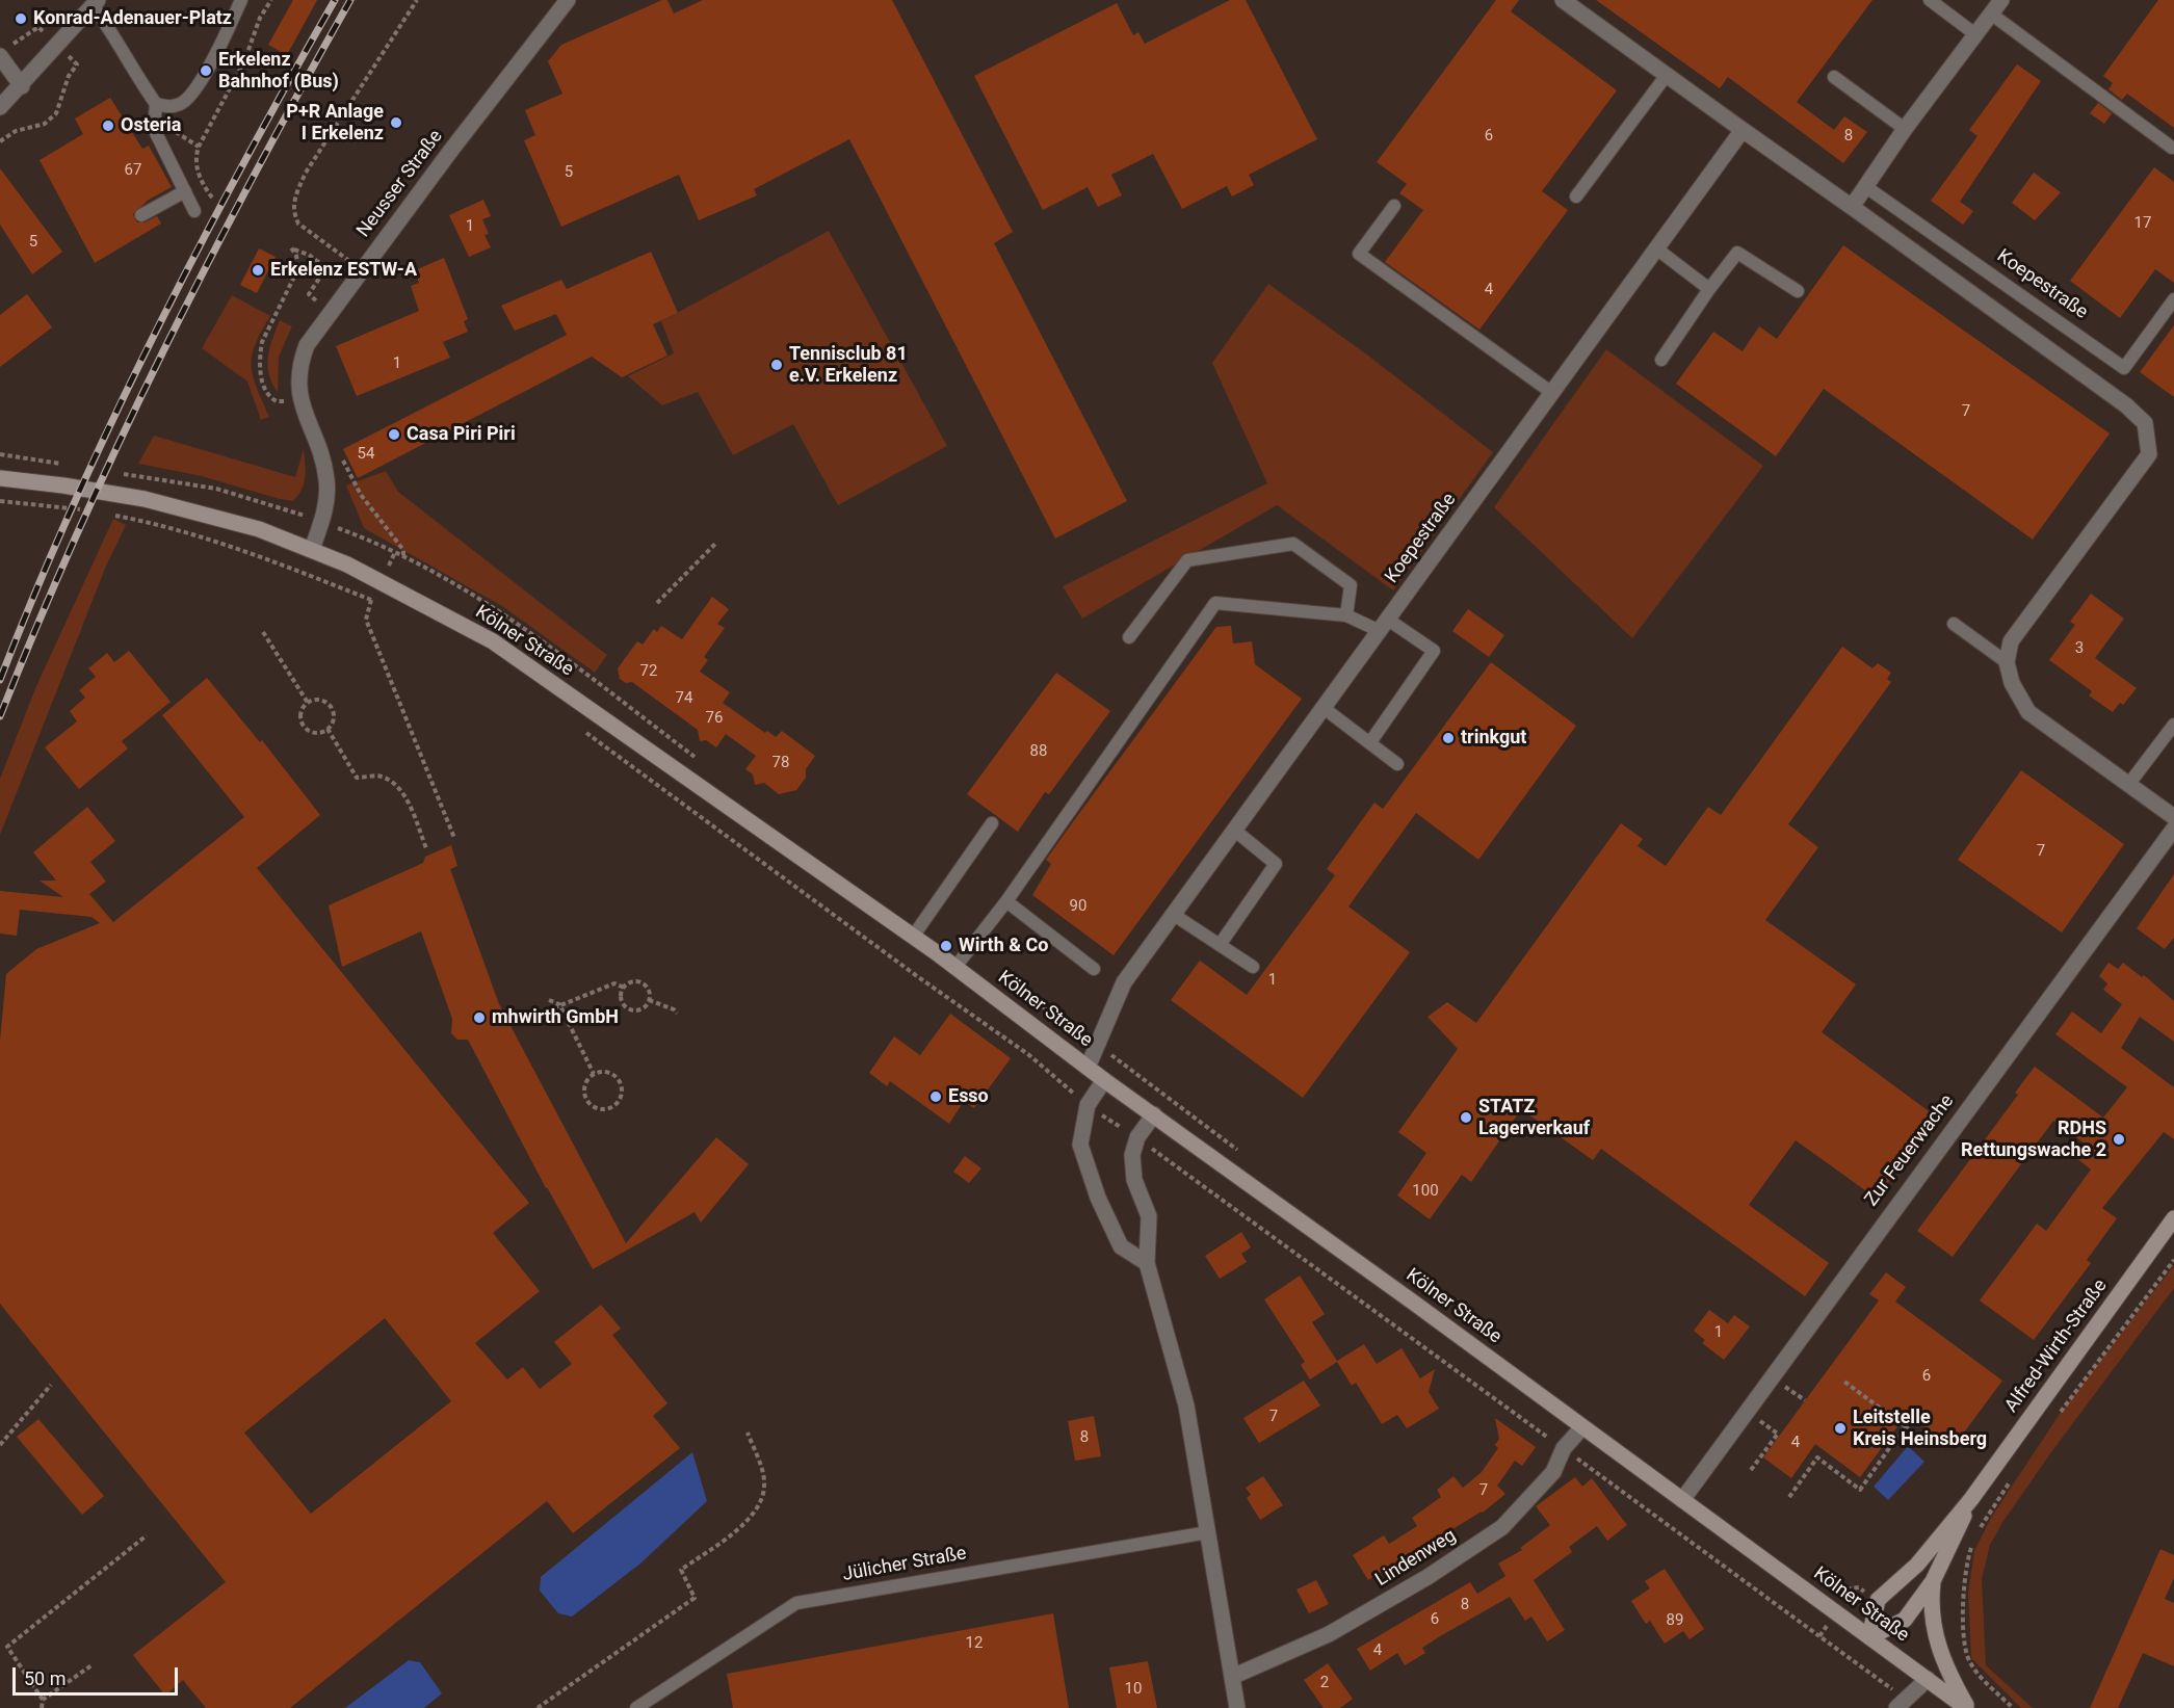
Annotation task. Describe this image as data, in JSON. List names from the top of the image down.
{
  "streets": {
    "main road": ["Kölner Straße", "Alfred-Wirth-Straße"],
    "street": [
      "Neusser Straße",
      "Koepestraße",
      "Zur Feuerwache",
      "Lindenweg"
    ],
    "lane": ["Jülicher Straße"]
  },
  "crossings": [
    ["Neusser Straße", "Kölner Straße"],
    ["Koepestraße", "Kölner Straße"],
    ["Kölner Straße", "Zur Feuerwache"],
    ["Kölner Straße", "Alfred-Wirth-Straße"],
    ["Kölner Straße", "Lindenweg"]
  ],
  "places": [
    "Konrad-Adenauer-Platz",
    "Erkelenz Bahnhof (Bus)",
    "P+R Anlage I Erkelenz",
    "Osteria",
    "Erkelenz ESTW-A",
    "Tennisclub 81 e.V. Erkelenz",
    "Casa Piri Piri",
    "trinkgut",
    "Wirth & Co",
    "mhwirth GmbH",
    "Esso",
    "STATZ Lagerverkauf",
    "RDHS Rettungswache 2",
    "Leitstelle Kreis Heinsberg"
  ],
  "house_numbers": [
    "6",
    "8",
    "67",
    "5",
    "17",
    "1",
    "5",
    "4",
    "1",
    "7",
    "54",
    "3",
    "72",
    "74",
    "76",
    "88",
    "78",
    "7",
    "90",
    "1",
    "100",
    "1",
    "6",
    "7",
    "8",
    "4",
    "7",
    "8",
    "6",
    "89",
    "12",
    "4",
    "2",
    "10"
  ],
  "scale_bar": "50 m"
}
